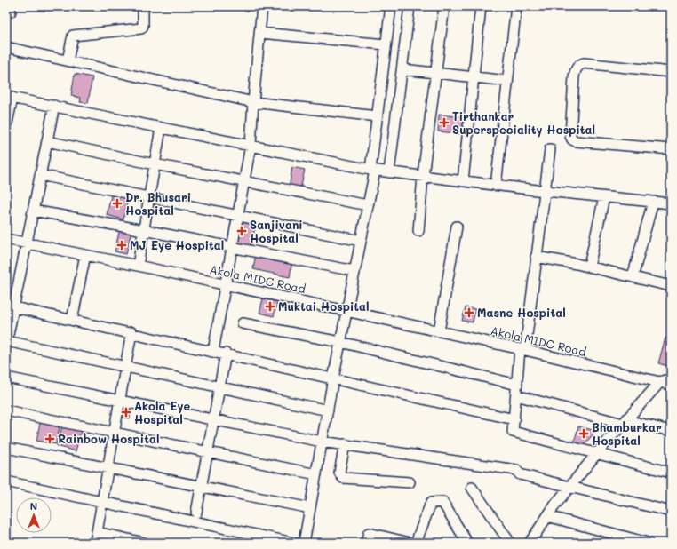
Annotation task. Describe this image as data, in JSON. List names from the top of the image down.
{
  "streets": {
    "street": ["Akola MIDC Road"]
  },
  "places": {
    "health": [
      "Tirthankar Superspeciality Hospital",
      "Dr. Bhusari Hospital",
      "Sanjivani Hospital",
      "MJ Eye Hospital",
      "Muktai Hospital",
      "Masne Hospital",
      "Akola Eye Hospital",
      "Bhamburkar Hospital",
      "Rainbow Hospital"
    ]
  },
  "north": "top"
}
